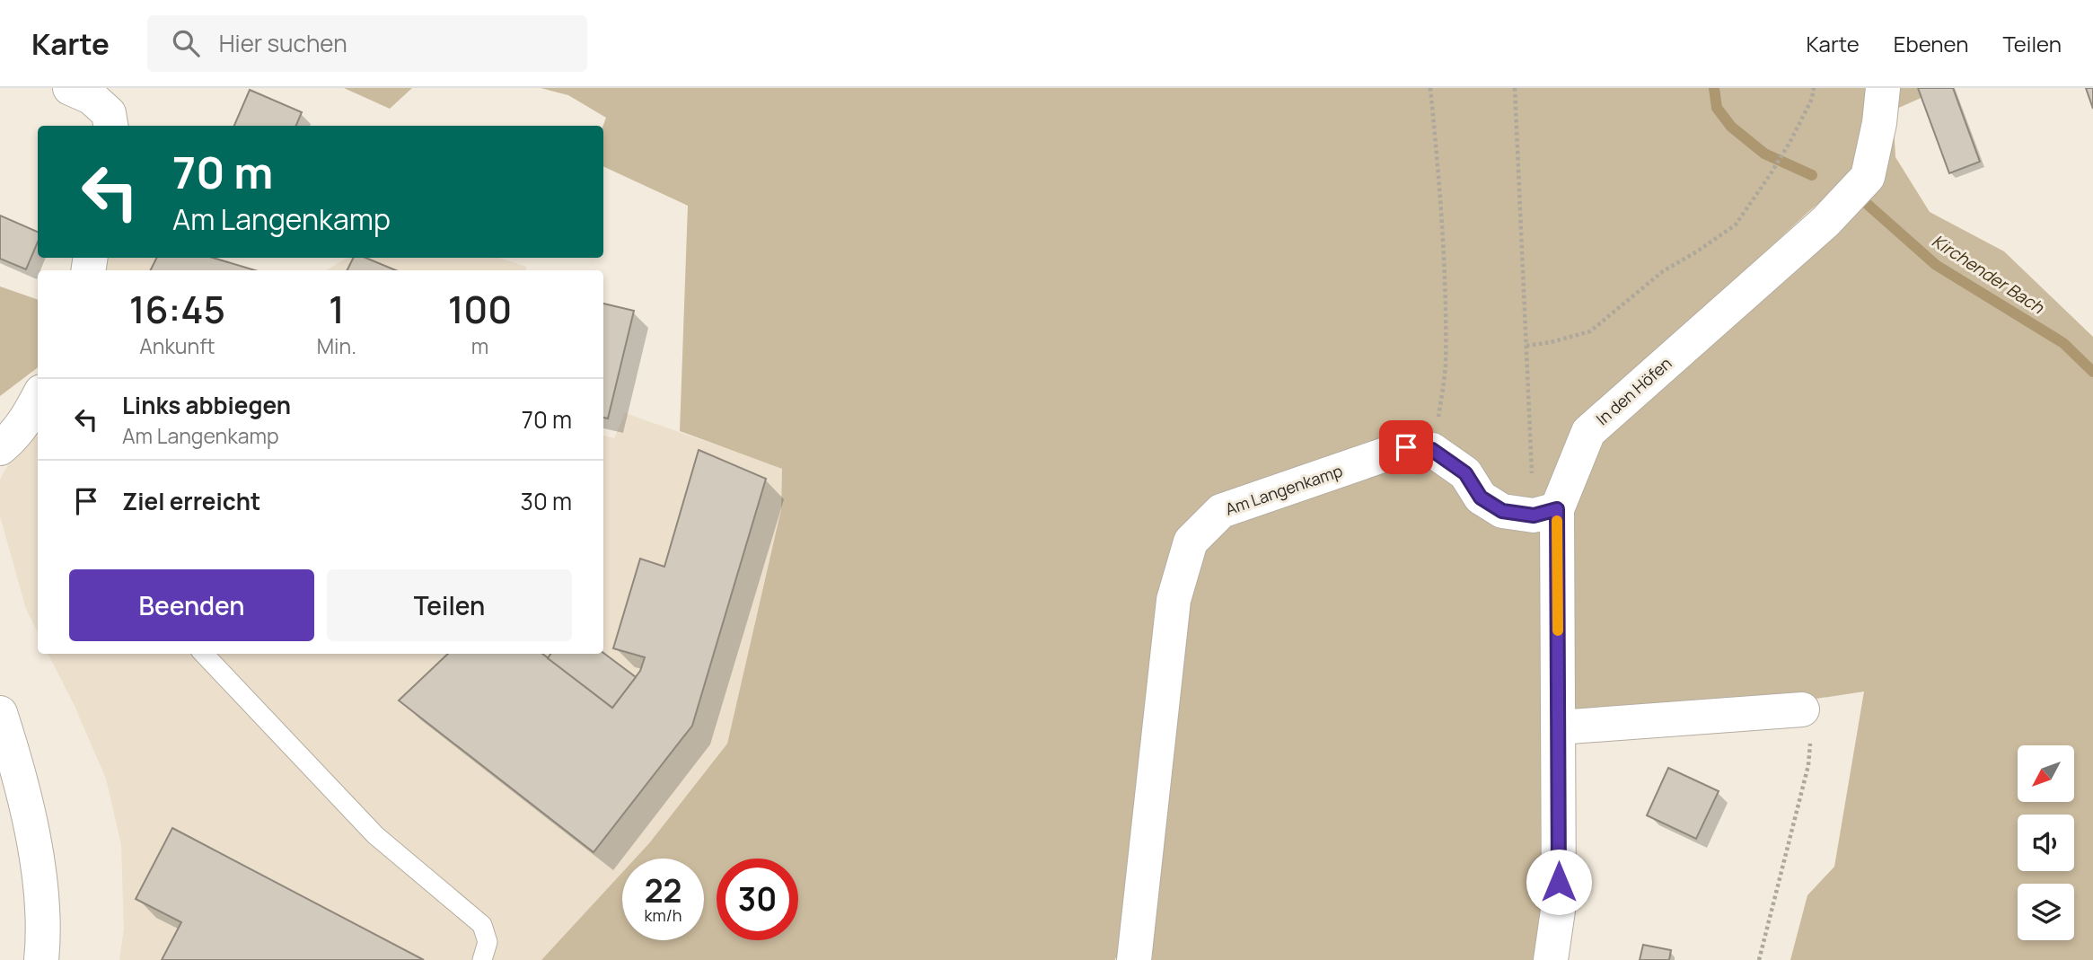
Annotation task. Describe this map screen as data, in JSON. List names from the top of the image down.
{
  "streets": {
    "street": ["In den Höfen", "Am Langenkamp"]
  },
  "water": ["Kirchender Bach"],
  "north": "bottom left",
  "page": {
    "header": "Karte",
    "search": "Hier suchen",
    "nav": ["Karte", "Ebenen", "Teilen"],
    "turn": ["70 m", "Am Langenkamp"],
    "eta": [
      "16:45",
      "Ankunft",
      "1",
      "Min.",
      "100",
      "m"
    ],
    "list": [
      {
        "name": "Links abbiegen",
        "note": "Am Langenkamp",
        "value": "70 m"
      },
      {
        "name": "Ziel erreicht",
        "value": "30 m"
      }
    ],
    "buttons": ["Beenden", "Teilen"],
    "speed": "22 km/h",
    "limit": "30"
  }
}
